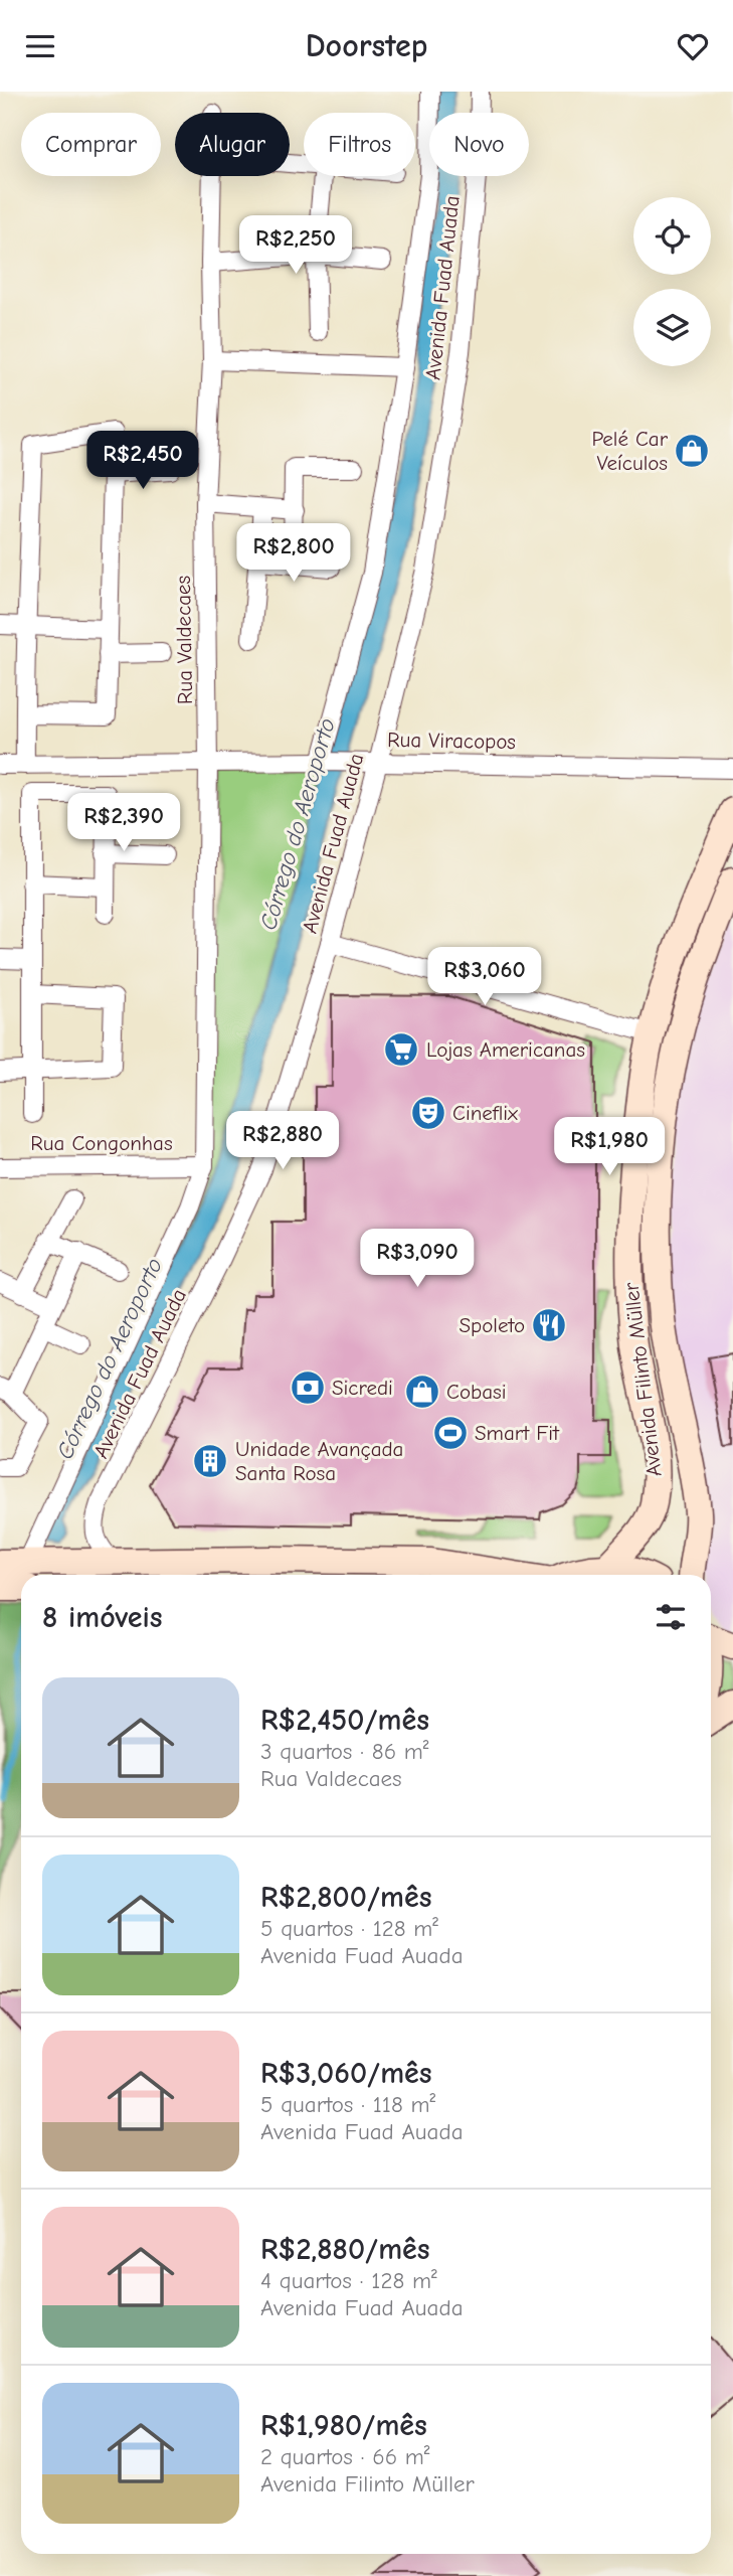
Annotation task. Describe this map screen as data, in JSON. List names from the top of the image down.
{
  "streets": {
    "main road": ["Avenida Filinto Müller"],
    "street": [
      "Avenida Fuad Auada",
      "Rua Valdecaes",
      "Rua Viracopos",
      "Rua Congonhas"
    ]
  },
  "crossings": [
    ["Avenida Fuad Auada", "Rua Valdecaes"],
    ["Avenida Fuad Auada", "Rua Viracopos"],
    ["Avenida Fuad Auada", "Rua Congonhas"],
    ["Rua Valdecaes", "Rua Viracopos"],
    ["Rua Valdecaes", "Rua Congonhas"]
  ],
  "water": ["Córrego do Aeroporto"],
  "places": {
    "shop": ["Pelé Car Veículos", "Cobasi"],
    "supermarket": ["Lojas Americanas"],
    "theatre": ["Cineflix"],
    "restaurant": ["Spoleto"],
    "bank": ["Sicredi"],
    "sports": ["Smart Fit"],
    "building": ["Unidade Avançada Santa Rosa"]
  },
  "page": {
    "header": "Doorstep",
    "chip": [
      "Comprar",
      "Alugar",
      "Filtros",
      "Novo"
    ],
    "price": [
      "R$2,250",
      "R$2,450",
      "R$2,800",
      "R$2,390",
      "R$3,060",
      "R$2,880",
      "R$1,980",
      "R$3,090"
    ],
    "heading": "8 imóveis",
    "list": [
      {
        "name": "R$2,450/mês",
        "note": "3 quartos · 86 m² · Rua Valdecaes"
      },
      {
        "name": "R$2,800/mês",
        "note": "5 quartos · 128 m² · Avenida Fuad Auada"
      },
      {
        "name": "R$3,060/mês",
        "note": "5 quartos · 118 m² · Avenida Fuad Auada"
      },
      {
        "name": "R$2,880/mês",
        "note": "4 quartos · 128 m² · Avenida Fuad Auada"
      },
      {
        "name": "R$1,980/mês",
        "note": "2 quartos · 66 m² · Avenida Filinto Müller"
      }
    ]
  }
}
